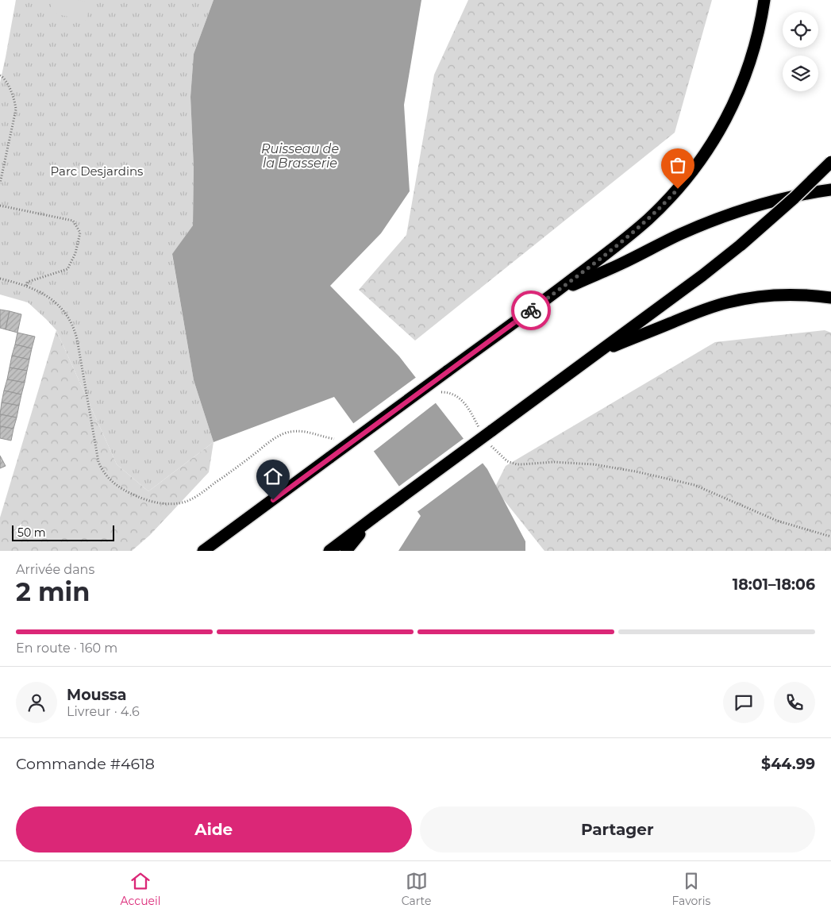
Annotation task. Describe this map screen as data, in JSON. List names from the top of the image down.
{
  "water": ["Ruisseau de la Brasserie"],
  "parks": ["Parc Desjardins"],
  "scale_bar": "50 m",
  "page": {
    "scale": "50 m",
    "heading": ["2 min", "Arrivée dans", "18:01–18:06"],
    "panel": [
      "Moussa",
      "Livreur · 4.6",
      "Commande #4618",
      "$44.99"
    ],
    "bar": "En route · 160 m",
    "buttons": ["Aide", "Partager"],
    "tabs": ["Accueil", "Carte", "Favoris"]
  }
}
